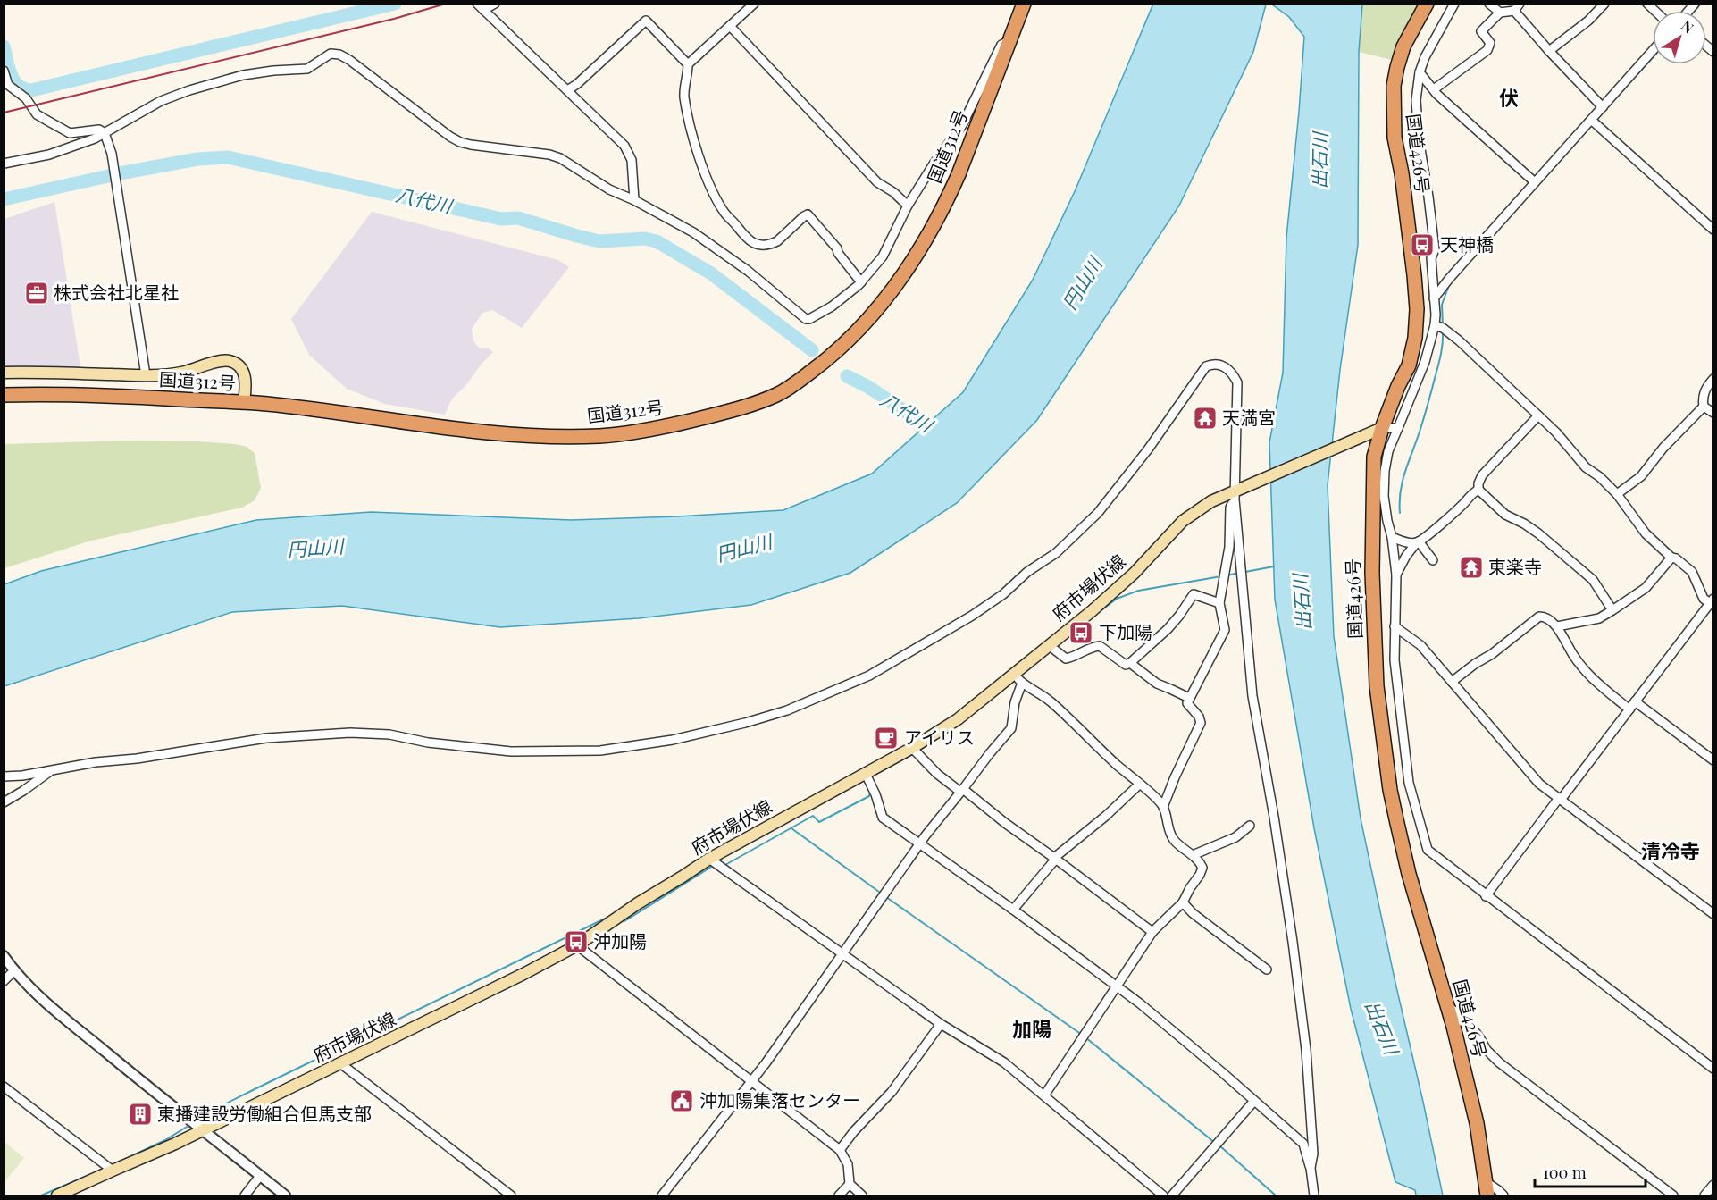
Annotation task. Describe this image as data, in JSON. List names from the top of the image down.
{
  "streets": {
    "highway": ["国道312号", "国道426号"],
    "main road": ["府市場伏線"]
  },
  "crossings": [
    ["国道426号", "府市場伏線"]
  ],
  "districts": ["伏", "清冷寺", "加陽"],
  "water": ["出石川", "八代川", "円山川"],
  "places": {
    "bus stop": ["天神橋", "下加陽", "沖加陽"],
    "office": ["株式会社北星社"],
    "temple": ["天満宮", "東楽寺"],
    "cafe": ["アイリス"],
    "public building": ["沖加陽集落センター"],
    "building": ["東播建設労働組合但馬支部"]
  },
  "scale_bar": "100 m",
  "north": "top right"
}
